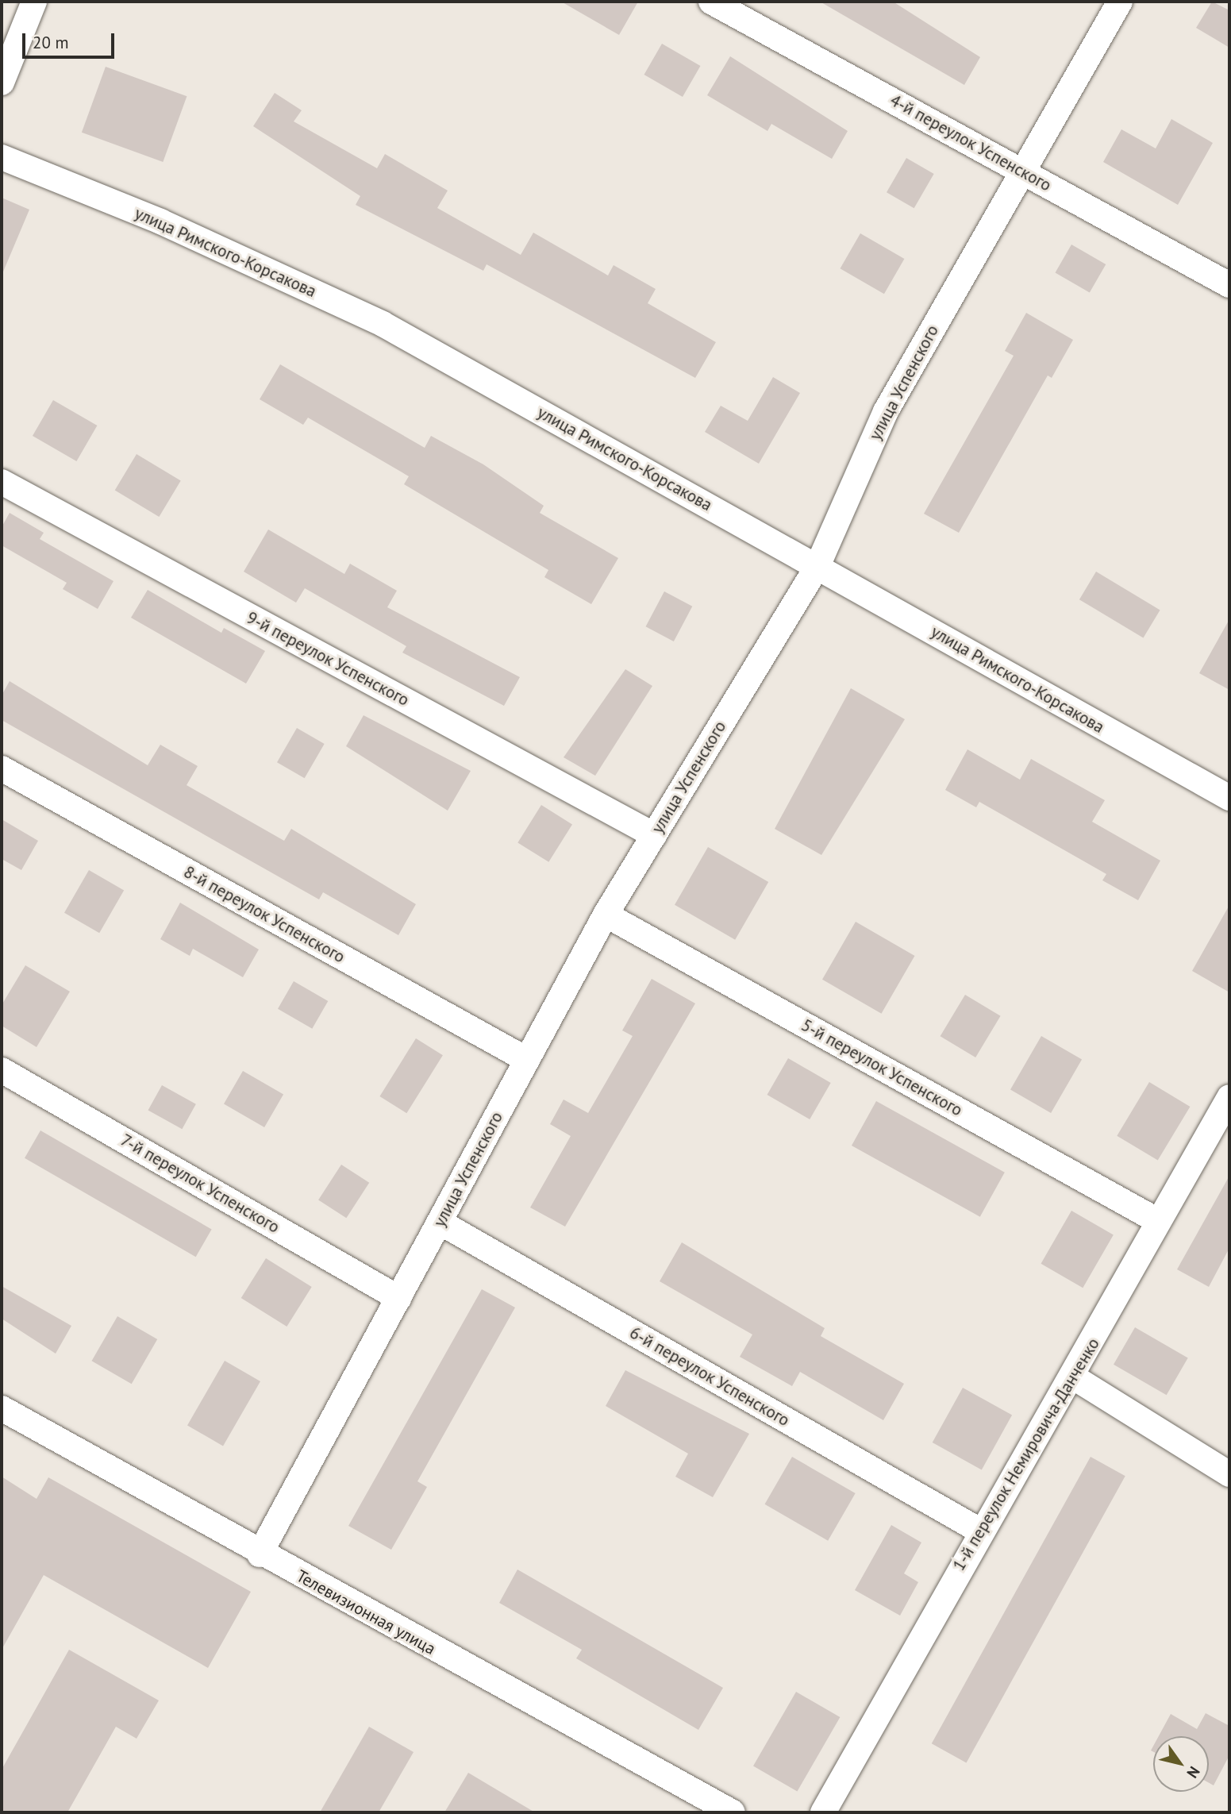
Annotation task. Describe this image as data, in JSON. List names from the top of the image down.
{
  "streets": {
    "street": [
      "4-й переулок Успенского",
      "улица Римского-Корсакова",
      "улица Успенского",
      "9-й переулок Успенского",
      "8-й переулок Успенского",
      "5-й переулок Успенского",
      "7-й переулок Успенского",
      "6-й переулок Успенского",
      "1-й переулок Немировича-Данченко",
      "Телевизионная улица"
    ]
  },
  "crossings": [
    ["4-й переулок Успенского", "улица Успенского"],
    ["улица Римского-Корсакова", "улица Успенского"],
    ["улица Успенского", "9-й переулок Успенского"],
    ["улица Успенского", "8-й переулок Успенского"],
    ["улица Успенского", "5-й переулок Успенского"],
    ["улица Успенского", "7-й переулок Успенского"],
    ["улица Успенского", "6-й переулок Успенского"],
    ["улица Успенского", "Телевизионная улица"],
    ["5-й переулок Успенского", "1-й переулок Немировича-Данченко"],
    ["6-й переулок Успенского", "1-й переулок Немировича-Данченко"]
  ],
  "scale_bar": "20 m",
  "north": "bottom right"
}
